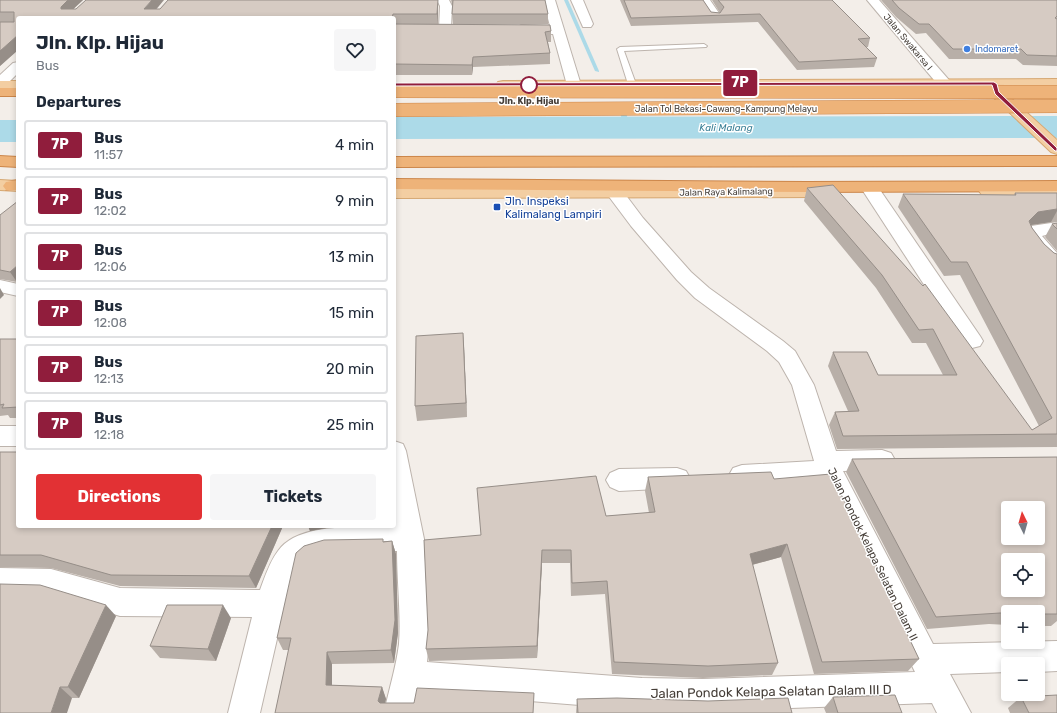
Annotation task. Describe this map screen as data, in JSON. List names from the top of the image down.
{
  "streets": {
    "highway": ["Jalan Tol Bekasi–Cawang–Kampung Melayu"],
    "main road": ["Jalan Raya Kalimalang"],
    "street": ["Jalan Swakarsa I", "Jalan Pondok Kelapa Selatan Dalam II", "Jalan Pondok Kelapa Selatan Dalam III D"]
  },
  "crossings": [
    ["Jalan Raya Kalimalang", "Jalan Pondok Kelapa Selatan Dalam II"],
    ["Jalan Pondok Kelapa Selatan Dalam II", "Jalan Pondok Kelapa Selatan Dalam III D"]
  ],
  "water": ["Kali Malang"],
  "places": {
    "other": ["Indomaret", "Jln. Klp. Hijau"],
    "transit": ["Jln. Inspeksi Kalimalang Lampiri"]
  },
  "lines": ["bus line 7P"],
  "north": "top",
  "page": {
    "on_map": "7P",
    "heading": [
      ["Jln. Klp. Hijau", "Bus"],
      "Departures"
    ],
    "list": [
      {
        "mark": "7P",
        "name": "Bus",
        "note": "11:57",
        "value": "4 min"
      },
      {
        "mark": "7P",
        "name": "Bus",
        "note": "12:02",
        "value": "9 min"
      },
      {
        "mark": "7P",
        "name": "Bus",
        "note": "12:06",
        "value": "13 min"
      },
      {
        "mark": "7P",
        "name": "Bus",
        "note": "12:08",
        "value": "15 min"
      },
      {
        "mark": "7P",
        "name": "Bus",
        "note": "12:13",
        "value": "20 min"
      },
      {
        "mark": "7P",
        "name": "Bus",
        "note": "12:18",
        "value": "25 min"
      }
    ],
    "buttons": ["Directions", "Tickets"],
    "map_buttons": ["+", "−"]
  }
}
